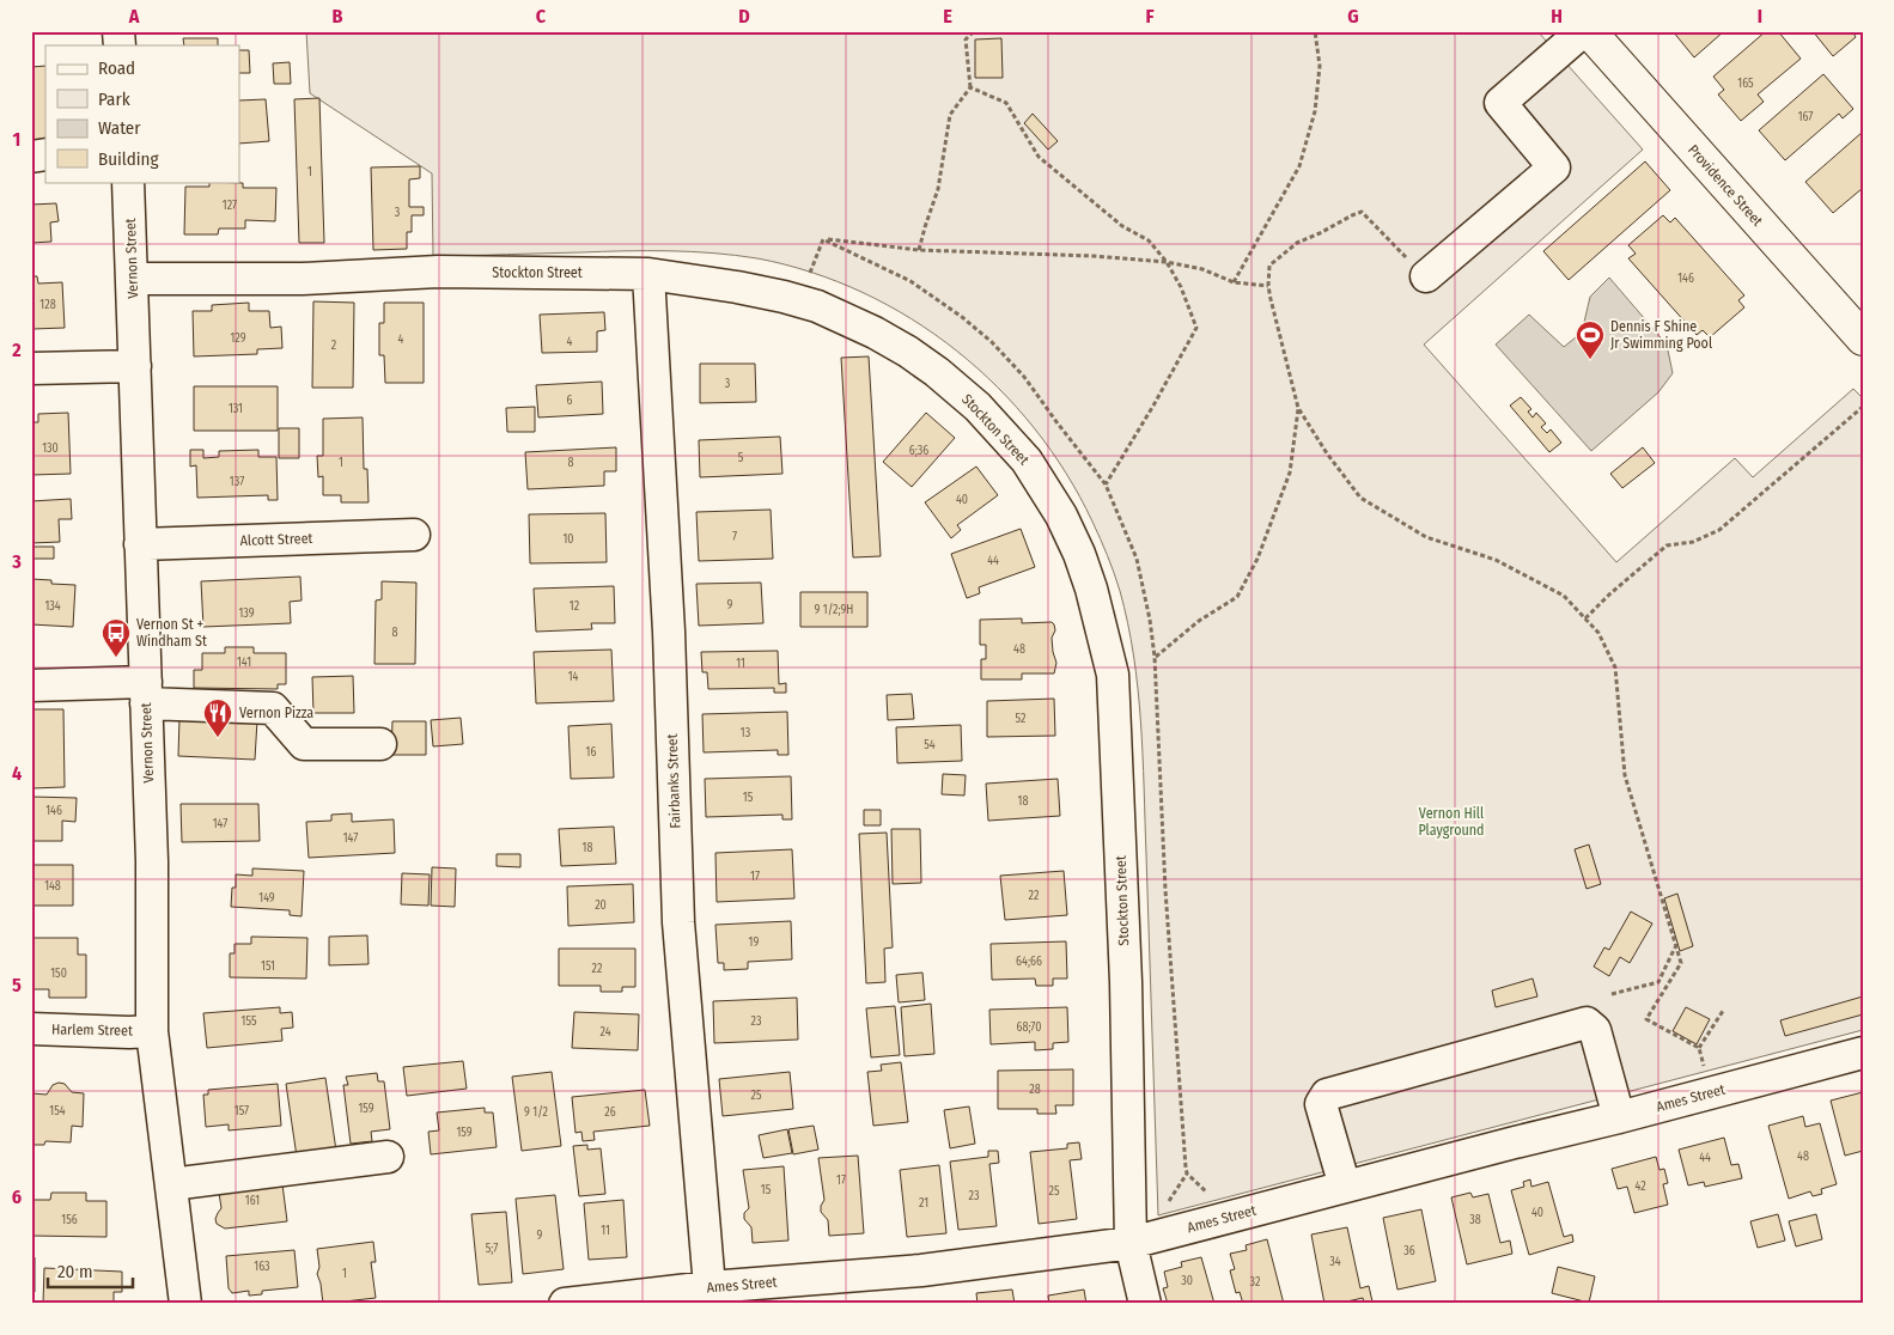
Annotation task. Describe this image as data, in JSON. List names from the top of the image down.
{
  "streets": {
    "main road": ["Providence Street"],
    "street": [
      "Vernon Street",
      "Stockton Street",
      "Alcott Street",
      "Fairbanks Street",
      "Harlem Street",
      "Ames Street"
    ]
  },
  "crossings": [
    ["Vernon Street", "Stockton Street"],
    ["Vernon Street", "Alcott Street"],
    ["Vernon Street", "Harlem Street"],
    ["Stockton Street", "Fairbanks Street"],
    ["Stockton Street", "Ames Street"],
    ["Fairbanks Street", "Ames Street"]
  ],
  "parks": ["Vernon Hill Playground"],
  "places": {
    "sports": ["Dennis F Shine Jr Swimming Pool"],
    "bus stop": ["Vernon St + Windham St"],
    "restaurant": ["Vernon Pizza"]
  },
  "house_numbers": [
    "165",
    "167",
    "1",
    "127",
    "3",
    "146",
    "128",
    "129",
    "4",
    "4",
    "2",
    "3",
    "6",
    "131",
    "130",
    "6;36",
    "5",
    "1",
    "8",
    "137",
    "40",
    "7",
    "10",
    "44",
    "9",
    "134",
    "12",
    "9 1/2;9H",
    "139",
    "8",
    "48",
    "141",
    "11",
    "14",
    "52",
    "13",
    "54",
    "16",
    "15",
    "18",
    "146",
    "147",
    "147",
    "18",
    "17",
    "148",
    "22",
    "149",
    "20",
    "19",
    "64;66",
    "151",
    "22",
    "150",
    "155",
    "23",
    "68;70",
    "24",
    "28",
    "25",
    "159",
    "154",
    "157",
    "9 1/2",
    "26",
    "159",
    "48",
    "44",
    "17",
    "42",
    "15",
    "25",
    "23",
    "161",
    "21",
    "40",
    "156",
    "38",
    "11",
    "9",
    "5;7",
    "36",
    "34",
    "163",
    "1",
    "30",
    "32"
  ],
  "legend": [
    "Road",
    "Park",
    "Water",
    "Building"
  ],
  "scale_bar": "20 m",
  "grid": {
    "columns": [
      "A",
      "B",
      "C",
      "D",
      "E",
      "F",
      "G",
      "H",
      "I"
    ],
    "rows": [
      "1",
      "2",
      "3",
      "4",
      "5",
      "6"
    ]
  }
}
